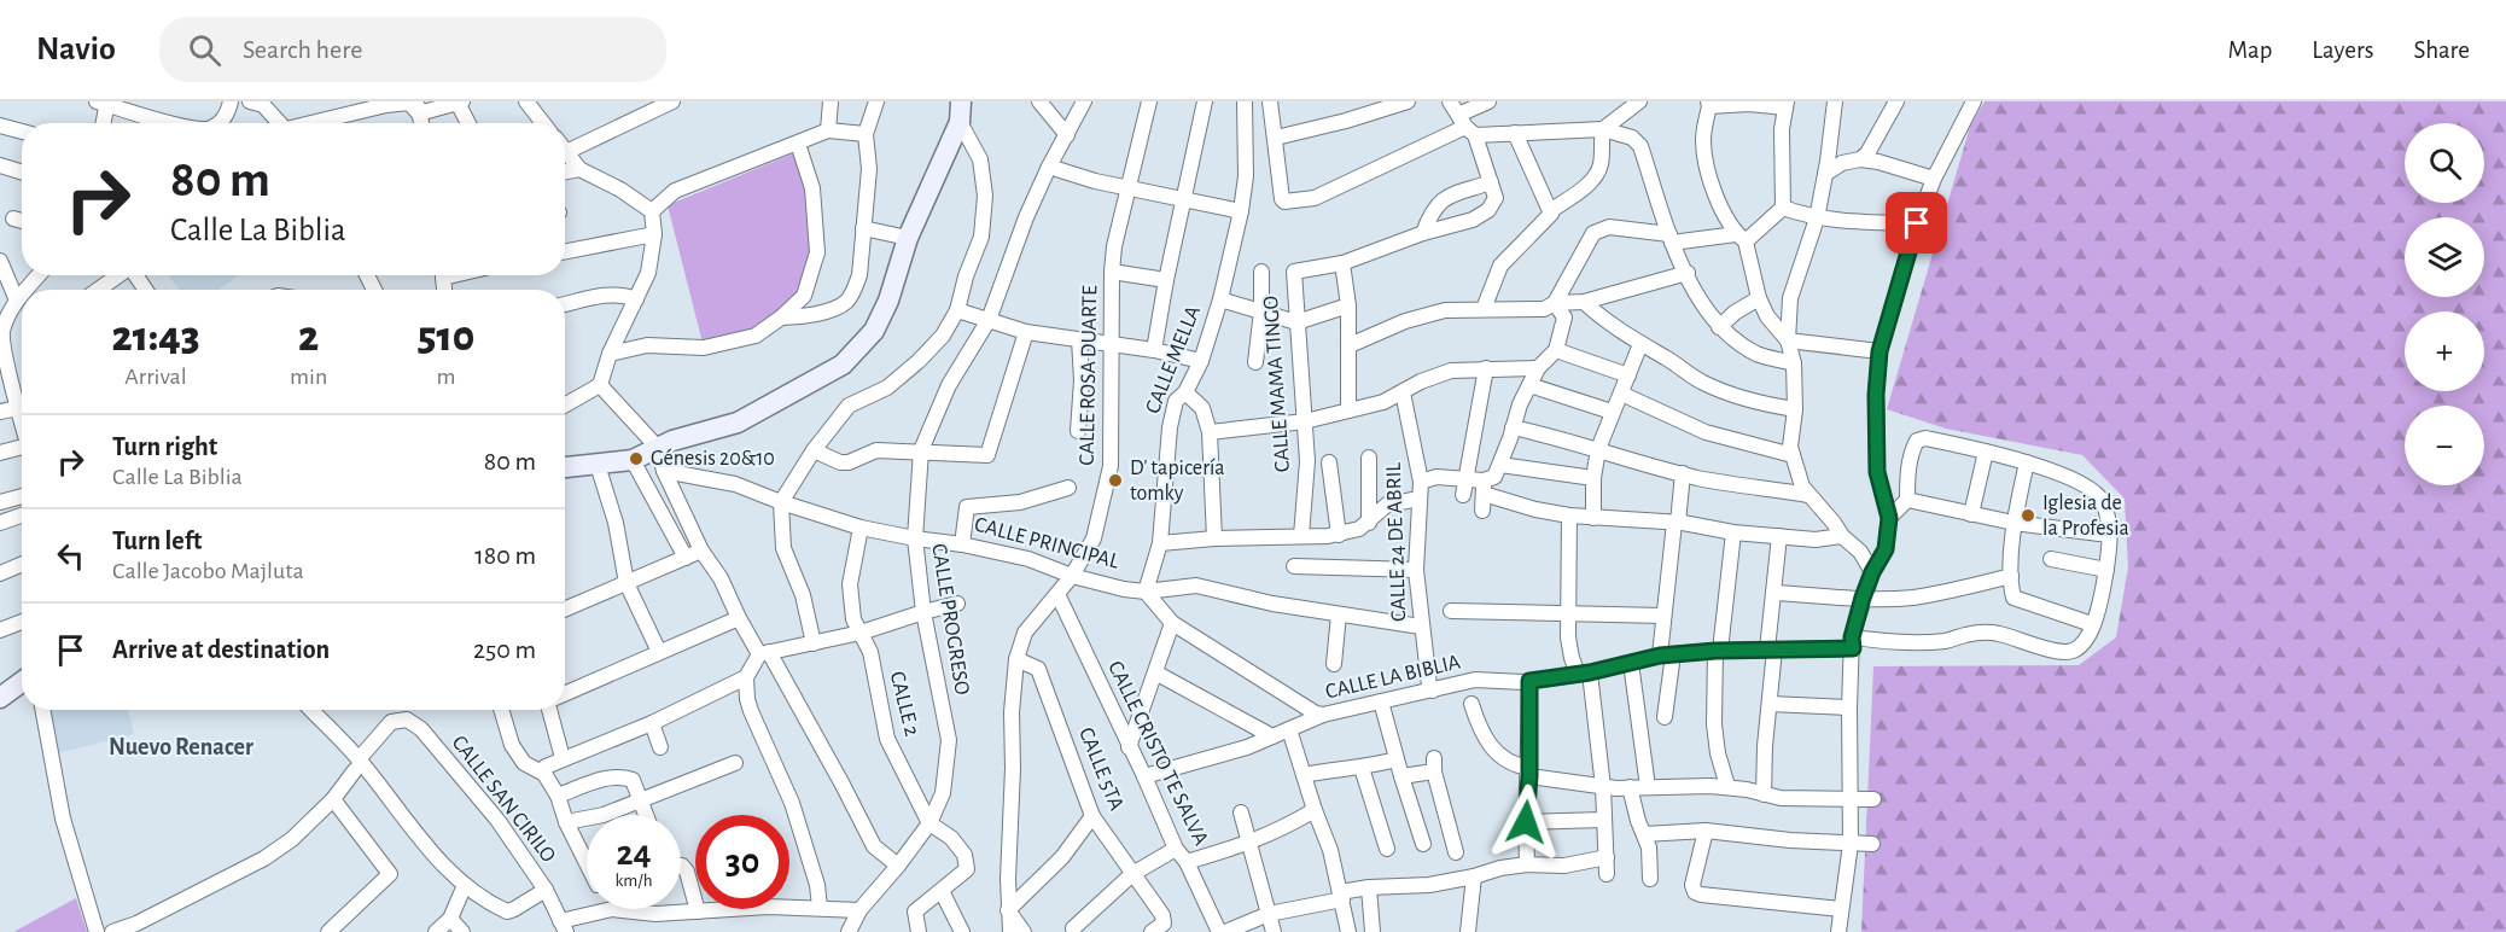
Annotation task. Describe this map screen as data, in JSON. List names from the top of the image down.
{
  "streets": {
    "street": [
      "CALLE MELLA",
      "CALLE ROSA DUARTE",
      "CALLE MAMA TINGO",
      "CALLE 24 DE ABRIL",
      "CALLE PRINCIPAL",
      "CALLE PROGRESO",
      "CALLE LA BIBLIA",
      "CALLE 2",
      "CALLE CRISTO TE SALVA",
      "CALLE 5TA",
      "CALLE SAN CIRILO"
    ]
  },
  "crossings": [
    ["CALLE MELLA", "CALLE PRINCIPAL"],
    ["CALLE ROSA DUARTE", "CALLE PRINCIPAL"],
    ["CALLE ROSA DUARTE", "CALLE CRISTO TE SALVA"],
    ["CALLE ROSA DUARTE", "CALLE 5TA"],
    ["CALLE 24 DE ABRIL", "CALLE PRINCIPAL"],
    ["CALLE 24 DE ABRIL", "CALLE LA BIBLIA"],
    ["CALLE PRINCIPAL", "CALLE PROGRESO"],
    ["CALLE PRINCIPAL", "CALLE 2"],
    ["CALLE PROGRESO", "CALLE 2"],
    ["CALLE LA BIBLIA", "CALLE CRISTO TE SALVA"]
  ],
  "districts": ["Nuevo Renacer"],
  "places": ["Génesis 20&10", "D' tapicería tomky", "Iglesia de la Profesia"],
  "page": {
    "header": "Navio",
    "search": "Search here",
    "nav": ["Map", "Layers", "Share"],
    "map_buttons": ["+", "−"],
    "turn": ["80 m", "Calle La Biblia"],
    "eta": [
      "21:43",
      "Arrival",
      "2",
      "min",
      "510",
      "m"
    ],
    "list": [
      {
        "name": "Turn right",
        "note": "Calle La Biblia",
        "value": "80 m"
      },
      {
        "name": "Turn left",
        "note": "Calle Jacobo Majluta",
        "value": "180 m"
      },
      {
        "name": "Arrive at destination",
        "value": "250 m"
      }
    ],
    "speed": "24 km/h",
    "limit": "30"
  }
}
